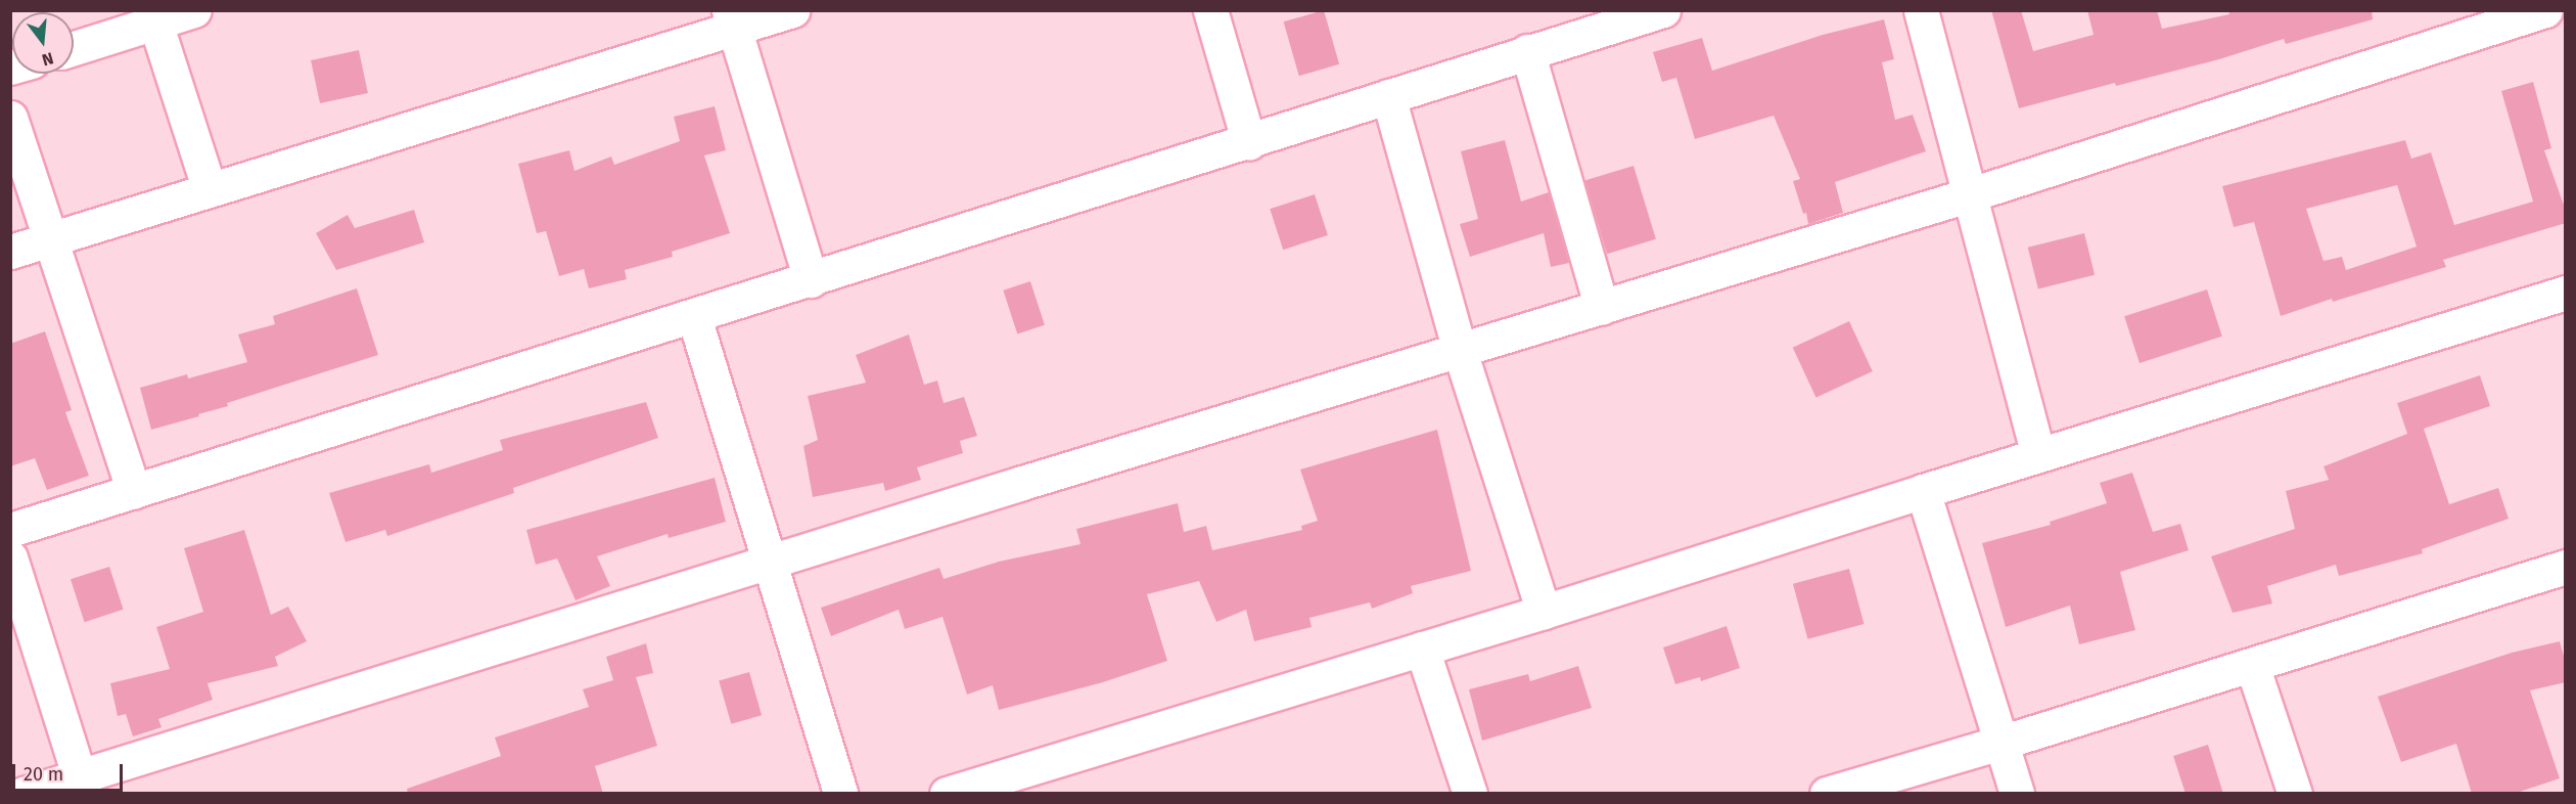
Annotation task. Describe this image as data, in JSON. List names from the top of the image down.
{
  "scale_bar": "20 m",
  "north": "bottom"
}
